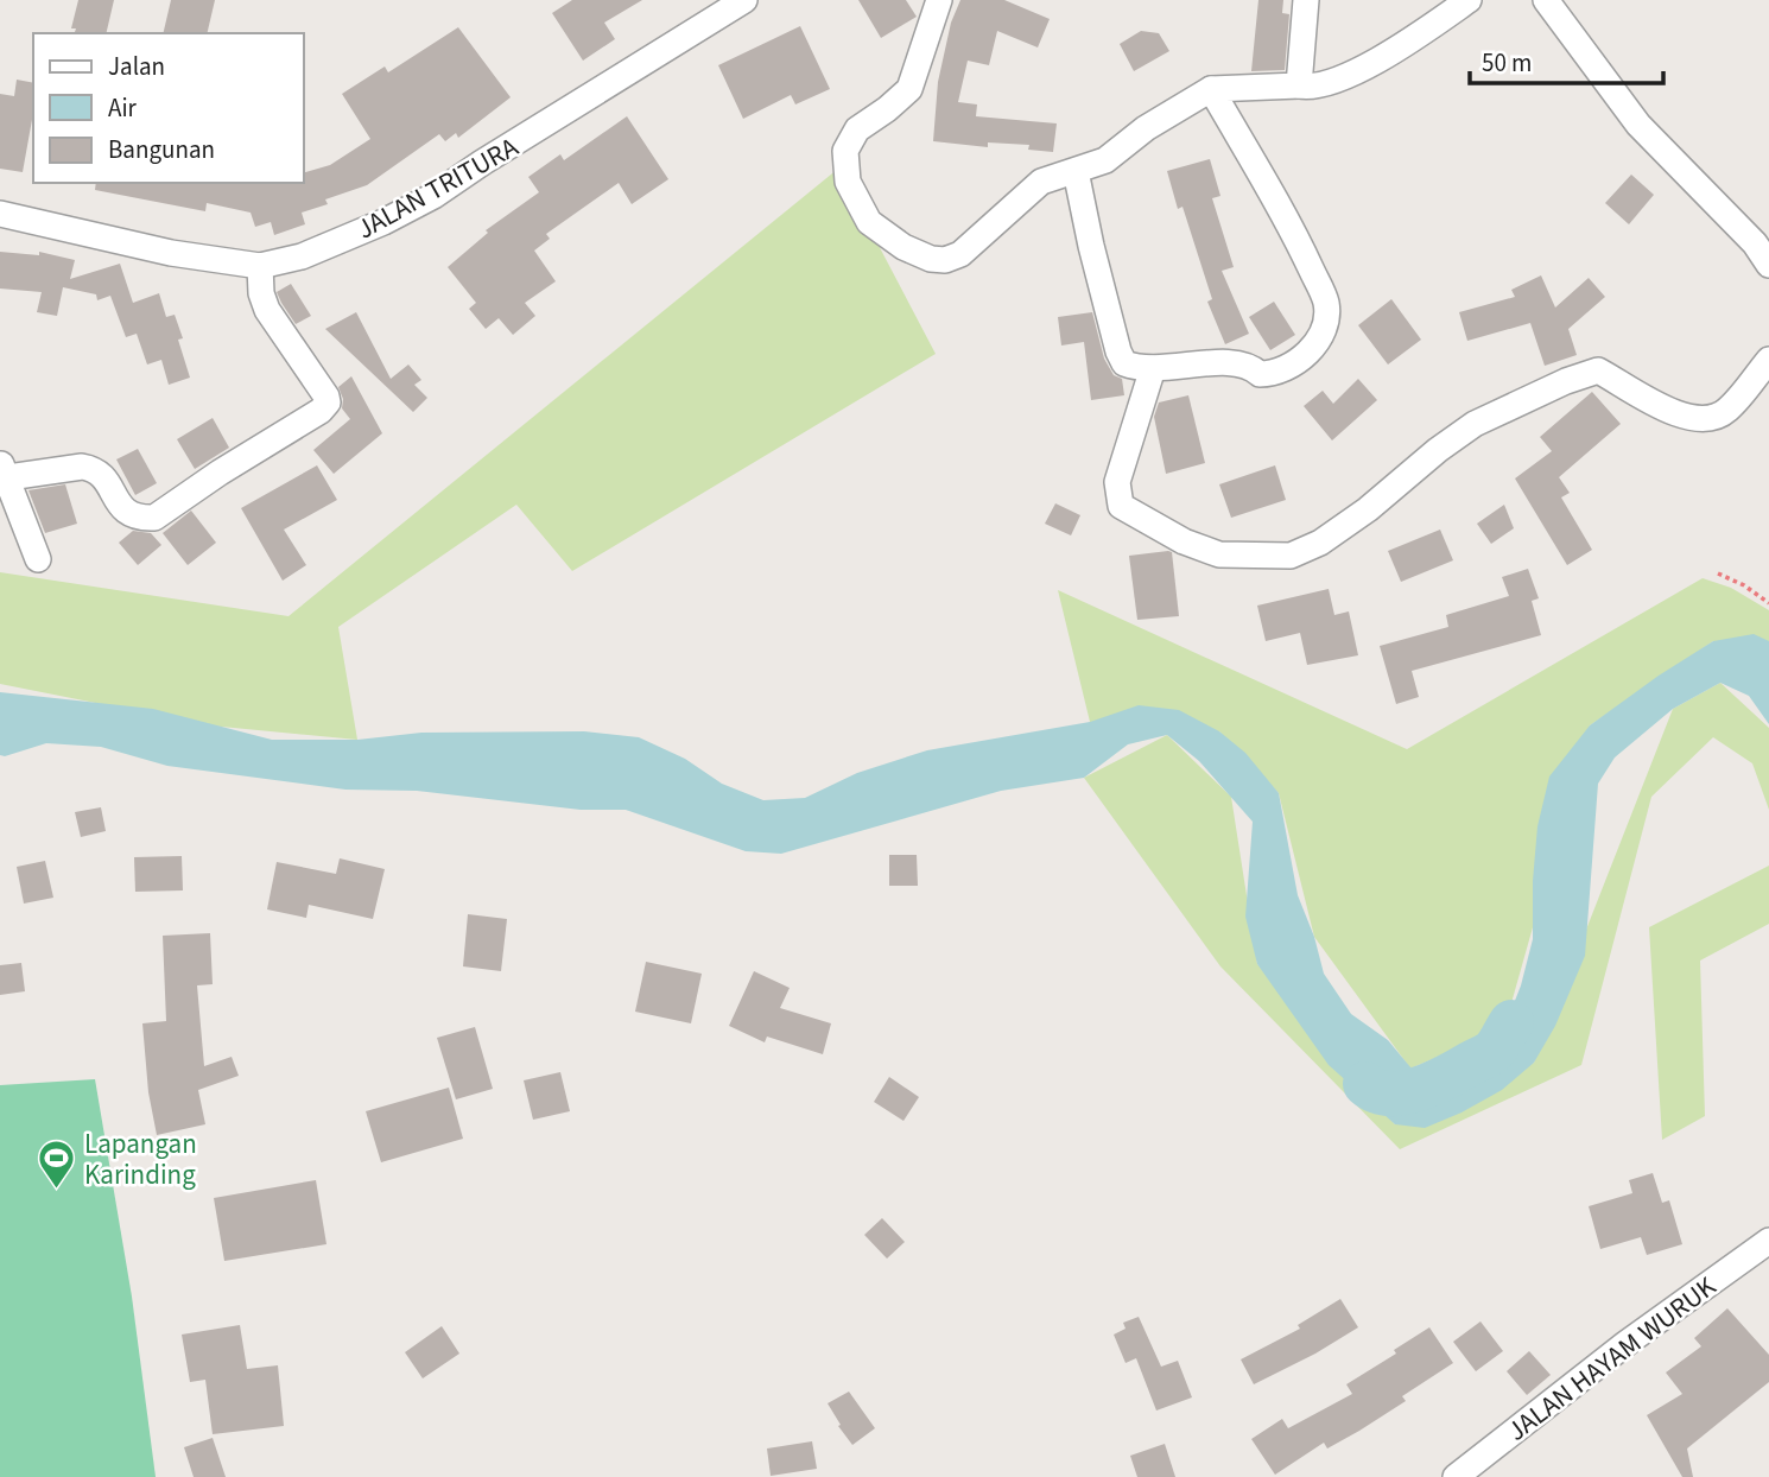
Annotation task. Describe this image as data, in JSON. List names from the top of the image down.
{
  "streets": {
    "street": ["JALAN TRITURA", "JALAN HAYAM WURUK"]
  },
  "places": {
    "sports": ["Lapangan Karinding"]
  },
  "legend": ["Jalan", "Air", "Bangunan"],
  "scale_bar": "50 m"
}
